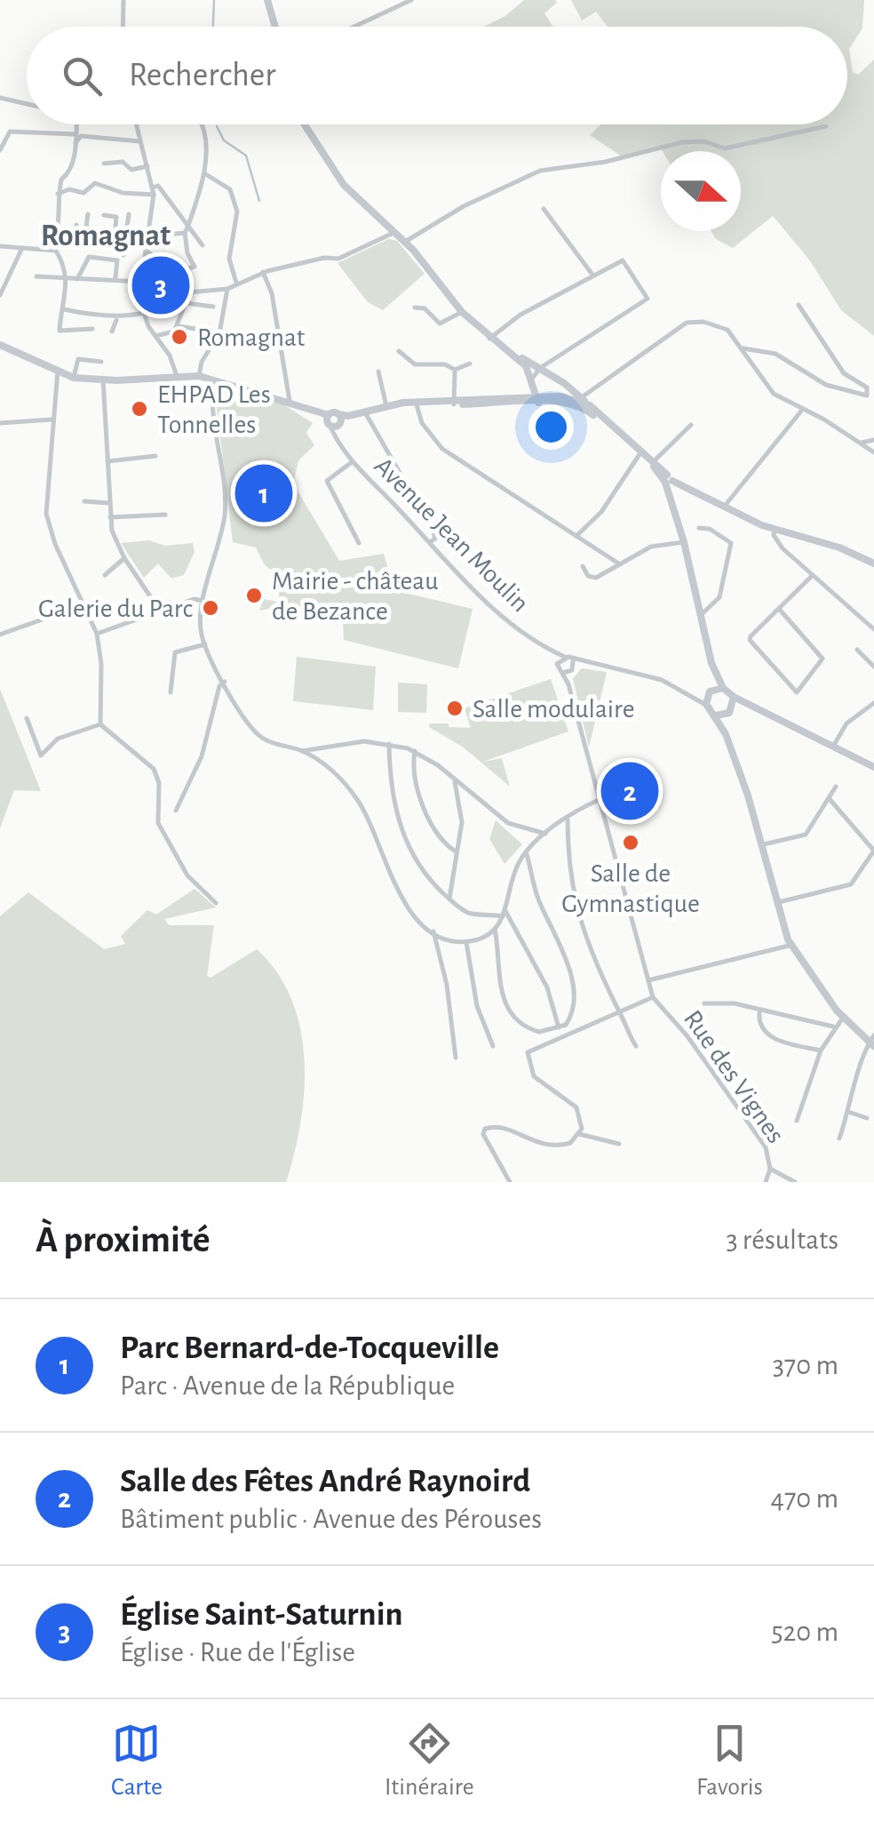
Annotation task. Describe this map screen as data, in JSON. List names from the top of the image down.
{
  "streets": {
    "street": ["Avenue Jean Moulin", "Rue des Vignes"]
  },
  "districts": ["Romagnat"],
  "places": [
    "Romagnat",
    "EHPAD Les Tonnelles",
    "Mairie - château de Bezance",
    "Galerie du Parc",
    "Salle modulaire",
    "Salle de Gymnastique"
  ],
  "north": "right",
  "page": {
    "search": "Rechercher",
    "pins": ["3", "1", "2"],
    "heading": ["À proximité", "3 résultats"],
    "list": [
      {
        "mark": "1",
        "name": "Parc Bernard-de-Tocqueville",
        "note": "Parc · Avenue de la République",
        "value": "370 m"
      },
      {
        "mark": "2",
        "name": "Salle des Fêtes André Raynoird",
        "note": "Bâtiment public · Avenue des Pérouses",
        "value": "470 m"
      },
      {
        "mark": "3",
        "name": "Église Saint-Saturnin",
        "note": "Église · Rue de l'Église",
        "value": "520 m"
      }
    ],
    "nav": ["Carte", "Itinéraire", "Favoris"]
  }
}
